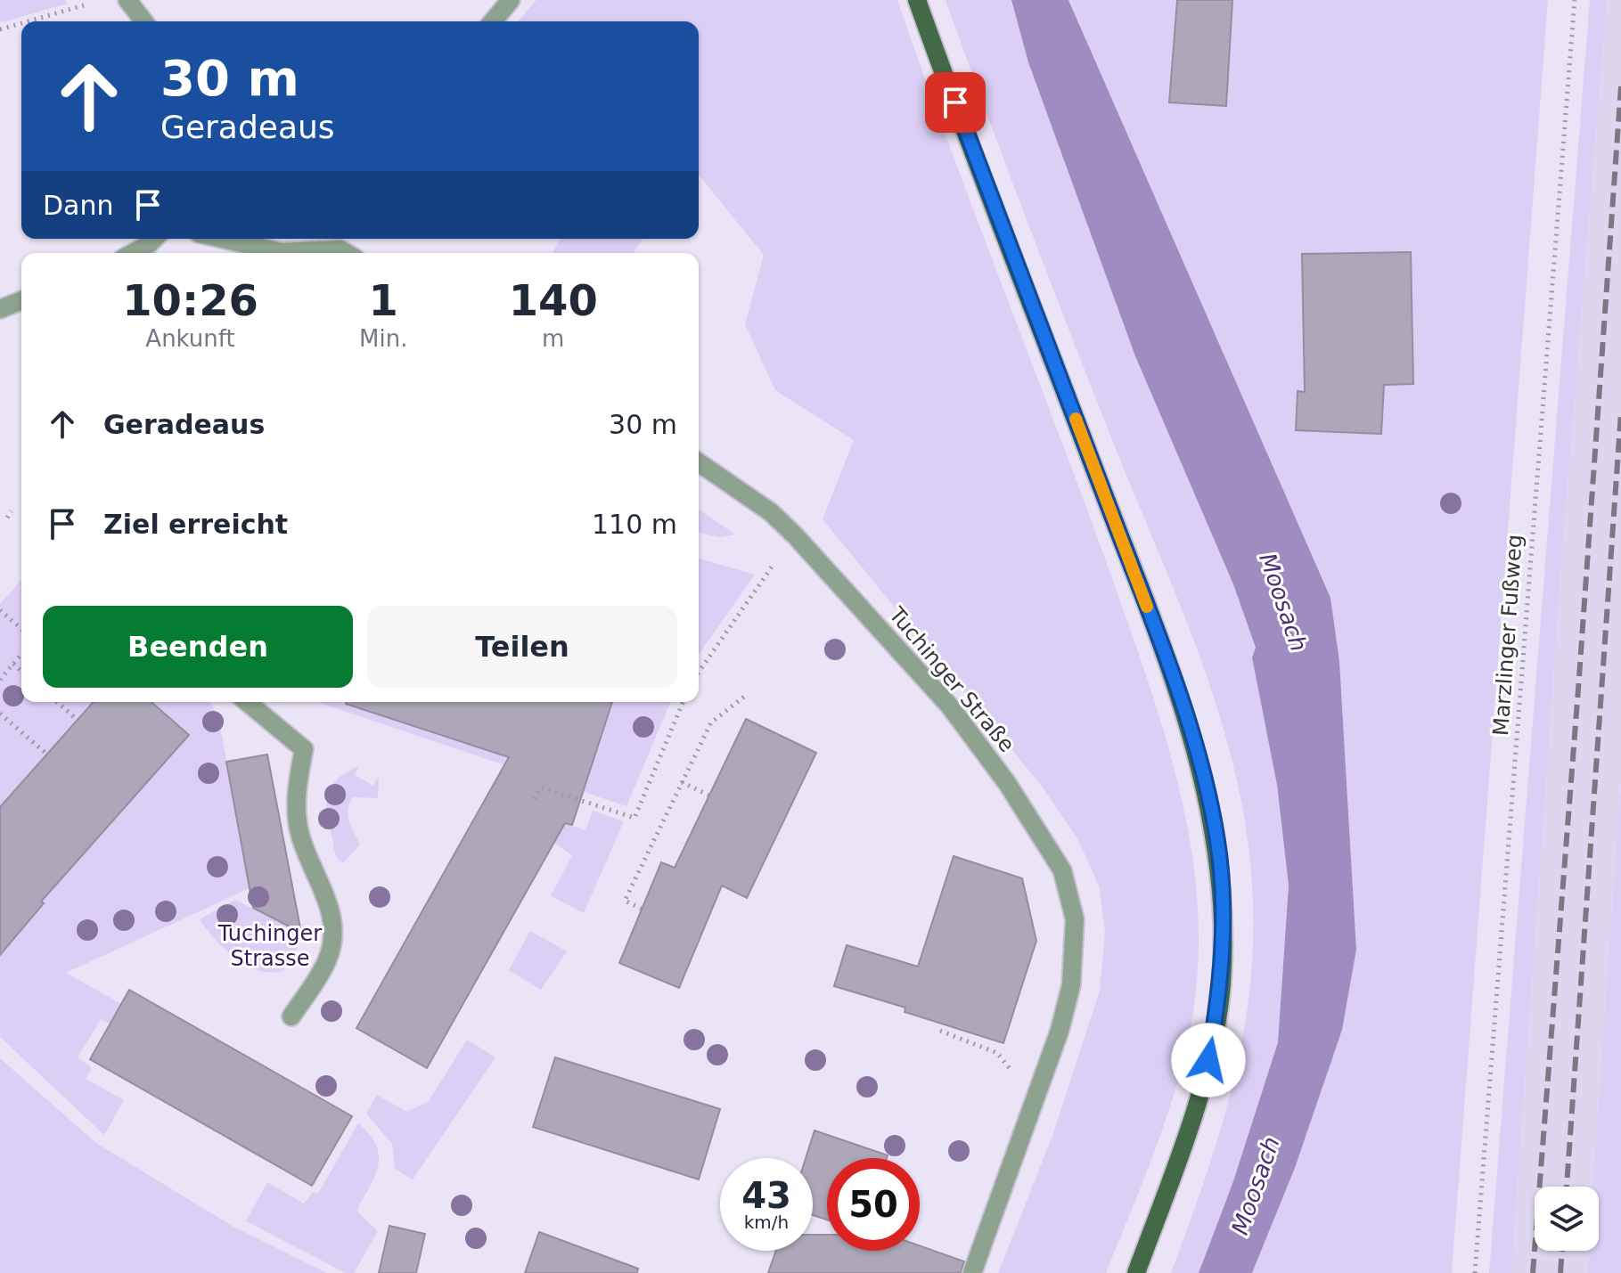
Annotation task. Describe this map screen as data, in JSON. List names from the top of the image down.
{
  "streets": {
    "street": ["Tuchinger Straße"],
    "path": ["Marzlinger Fußweg"]
  },
  "water": ["Moosach"],
  "parks": ["Tuchinger Strasse"],
  "page": {
    "turn": ["30 m", "Geradeaus"],
    "then": "Dann",
    "eta": [
      "10:26",
      "Ankunft",
      "1",
      "Min.",
      "140",
      "m"
    ],
    "list": [
      {
        "name": "Geradeaus",
        "value": "30 m"
      },
      {
        "name": "Ziel erreicht",
        "value": "110 m"
      }
    ],
    "buttons": ["Beenden", "Teilen"],
    "speed": "43 km/h",
    "limit": "50"
  }
}
